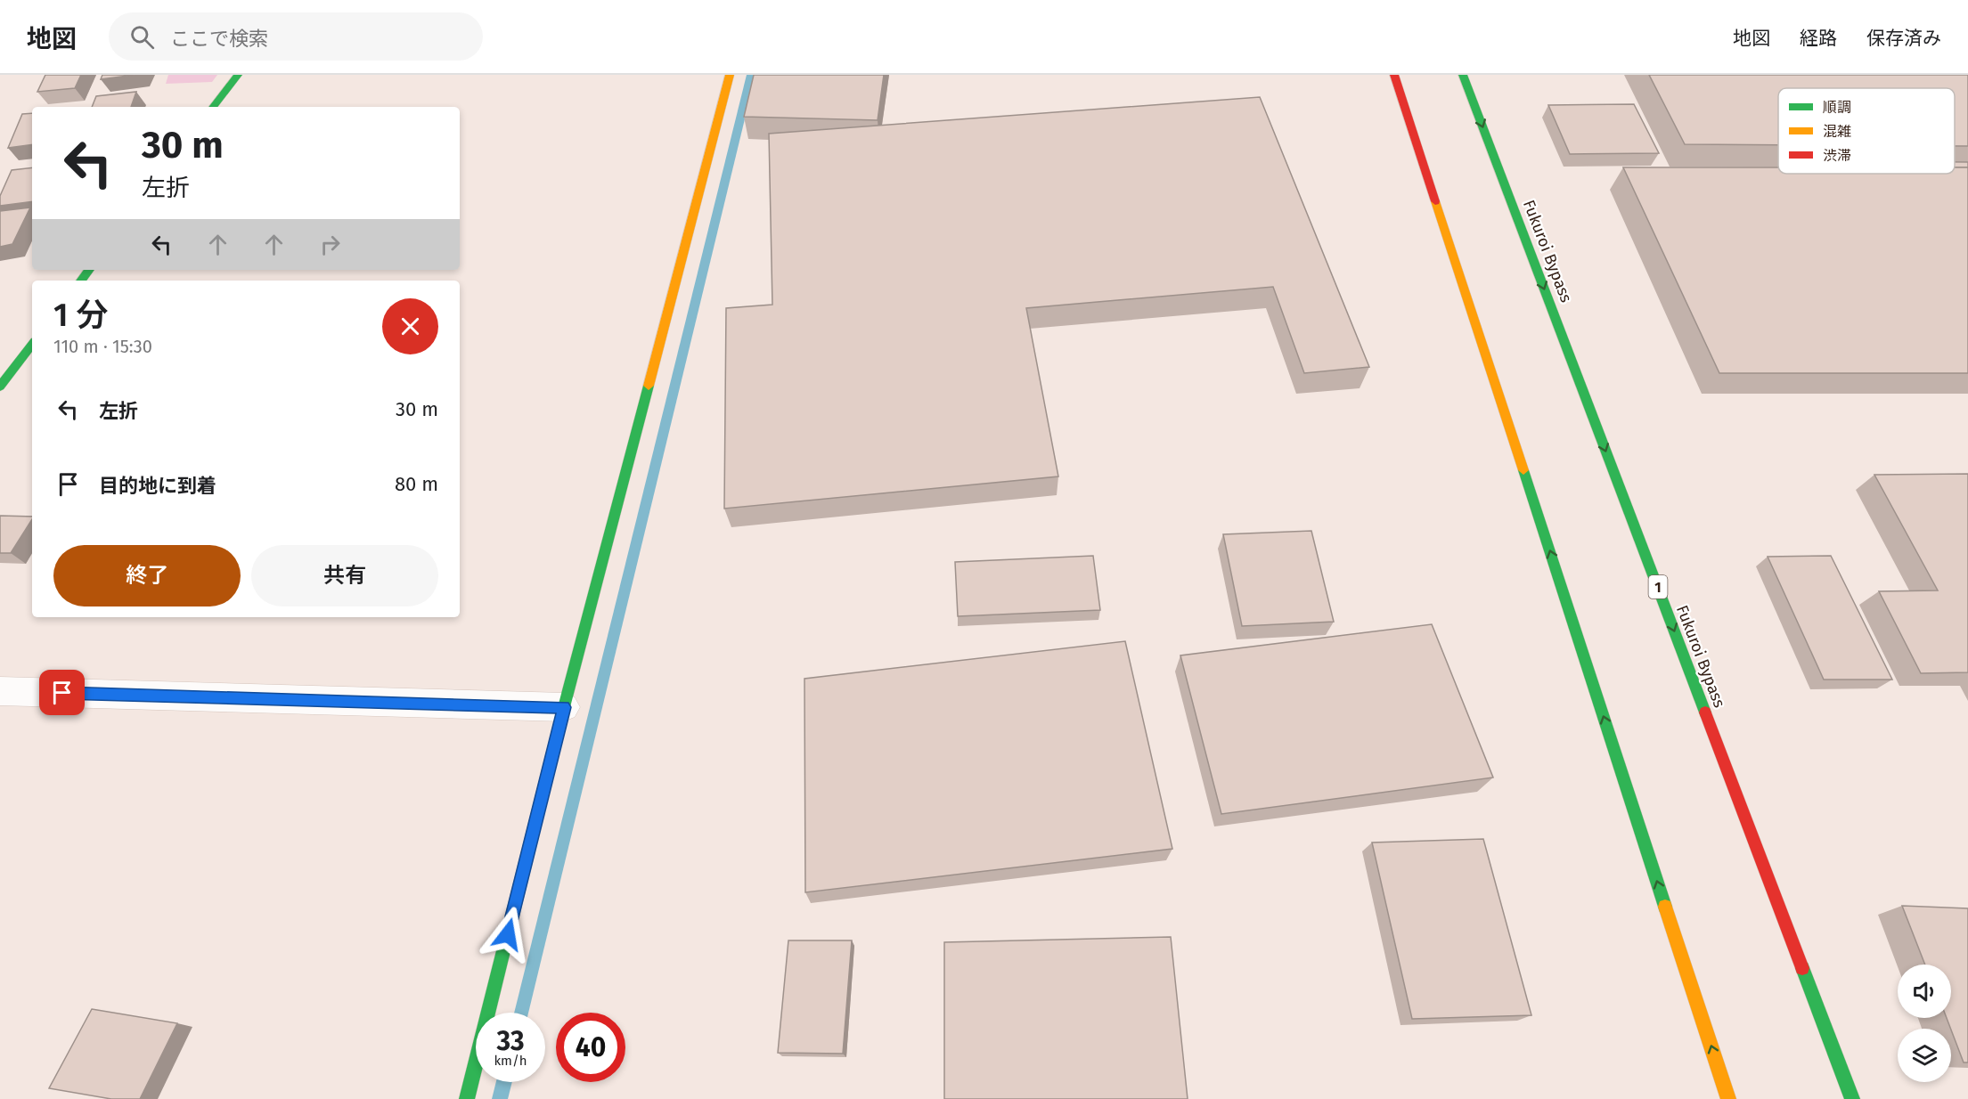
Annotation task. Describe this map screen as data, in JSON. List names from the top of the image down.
{
  "streets": {
    "main road": ["Fukuroi Bypass", "1"]
  },
  "legend": ["順調", "混雑", "渋滞"],
  "page": {
    "header": "地図",
    "search": "ここで検索",
    "nav": ["地図", "経路", "保存済み"],
    "turn": ["30 m", "左折"],
    "heading": ["1 分", "110 m · 15:30"],
    "list": [
      {
        "name": "左折",
        "value": "30 m"
      },
      {
        "name": "目的地に到着",
        "value": "80 m"
      }
    ],
    "buttons": ["終了", "共有"],
    "speed": "33 km/h",
    "limit": "40"
  }
}
